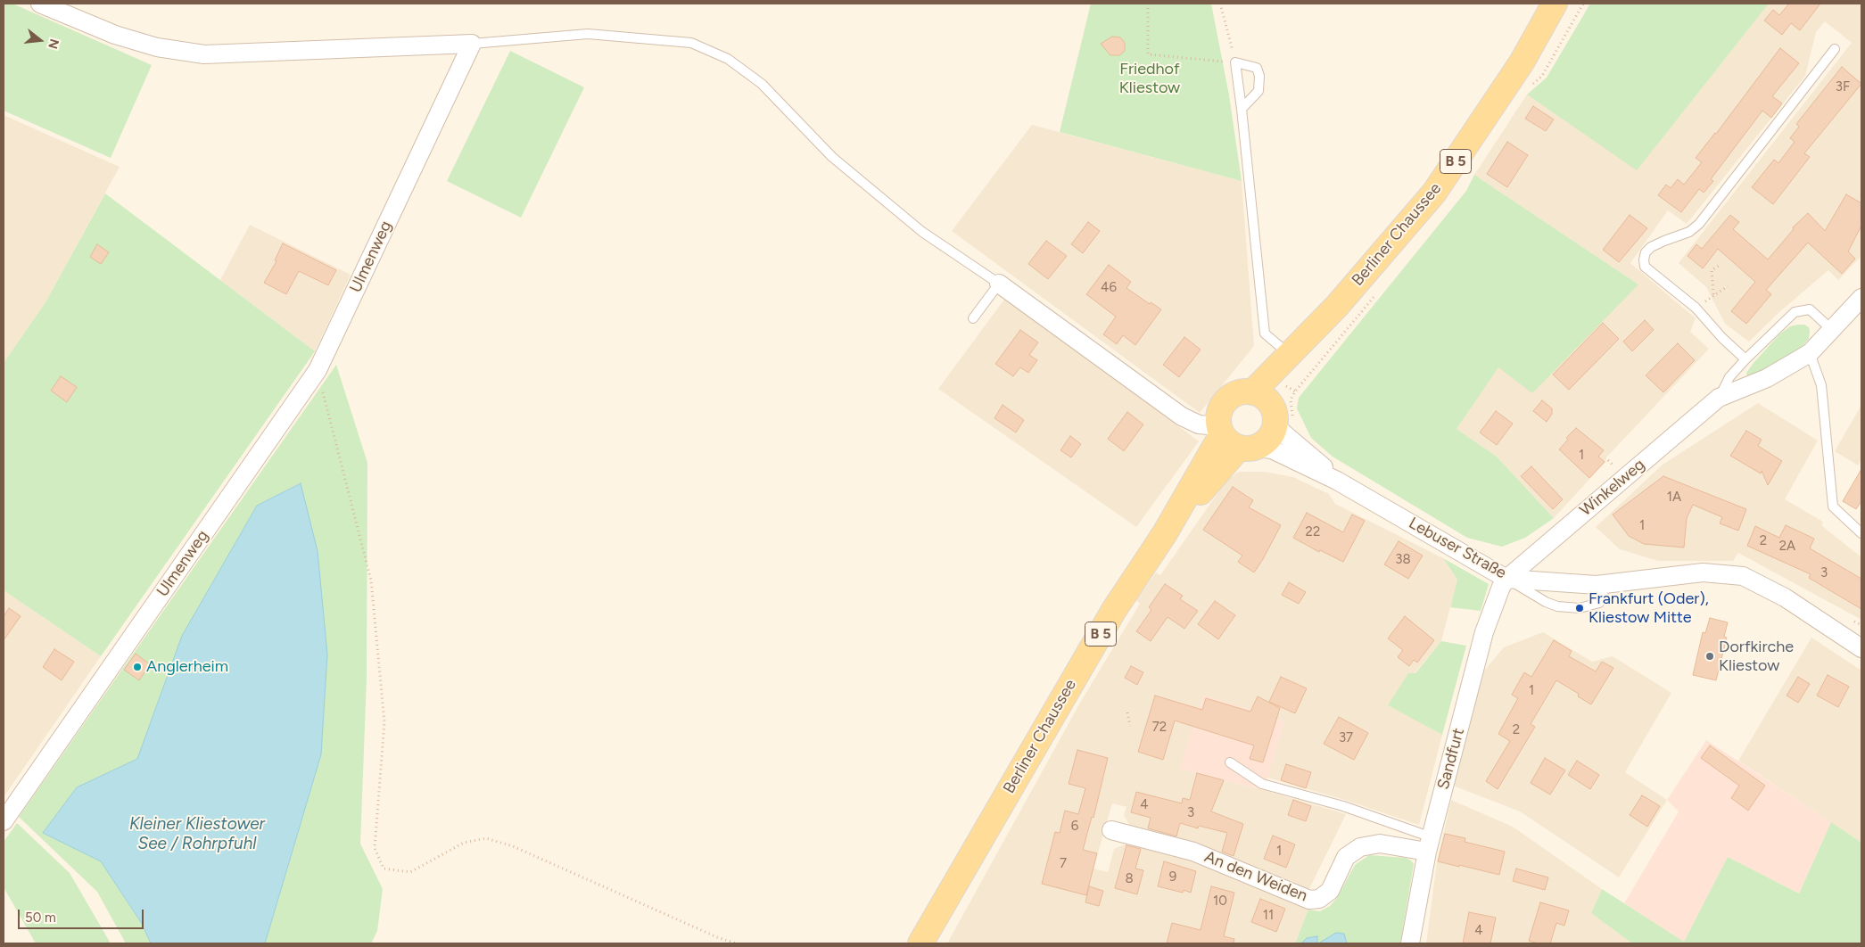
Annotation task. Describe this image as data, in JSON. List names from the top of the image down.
{
  "streets": {
    "main road": ["B 5", "Berliner Chaussee"],
    "street": [
      "Ulmenweg",
      "Winkelweg",
      "Lebuser Straße",
      "Sandfurt",
      "An den Weiden"
    ]
  },
  "crossings": [
    ["Berliner Chaussee", "Lebuser Straße"],
    ["Winkelweg", "Lebuser Straße"],
    ["Winkelweg", "Sandfurt"],
    ["Lebuser Straße", "Sandfurt"],
    ["Sandfurt", "An den Weiden"]
  ],
  "water": ["Kleiner Kliestower See / Rohrpfuhl"],
  "parks": ["Friedhof Kliestow"],
  "places": ["Frankfurt (Oder), Kliestow Mitte", "Dorfkirche Kliestow", "Anglerheim"],
  "house_numbers": [
    "3F",
    "46",
    "1",
    "1A",
    "1",
    "22",
    "2",
    "2A",
    "38",
    "3",
    "1",
    "72",
    "2",
    "37",
    "4",
    "3",
    "6",
    "1",
    "7",
    "9",
    "8",
    "10",
    "11",
    "4"
  ],
  "scale_bar": "50 m",
  "north": "right"
}
